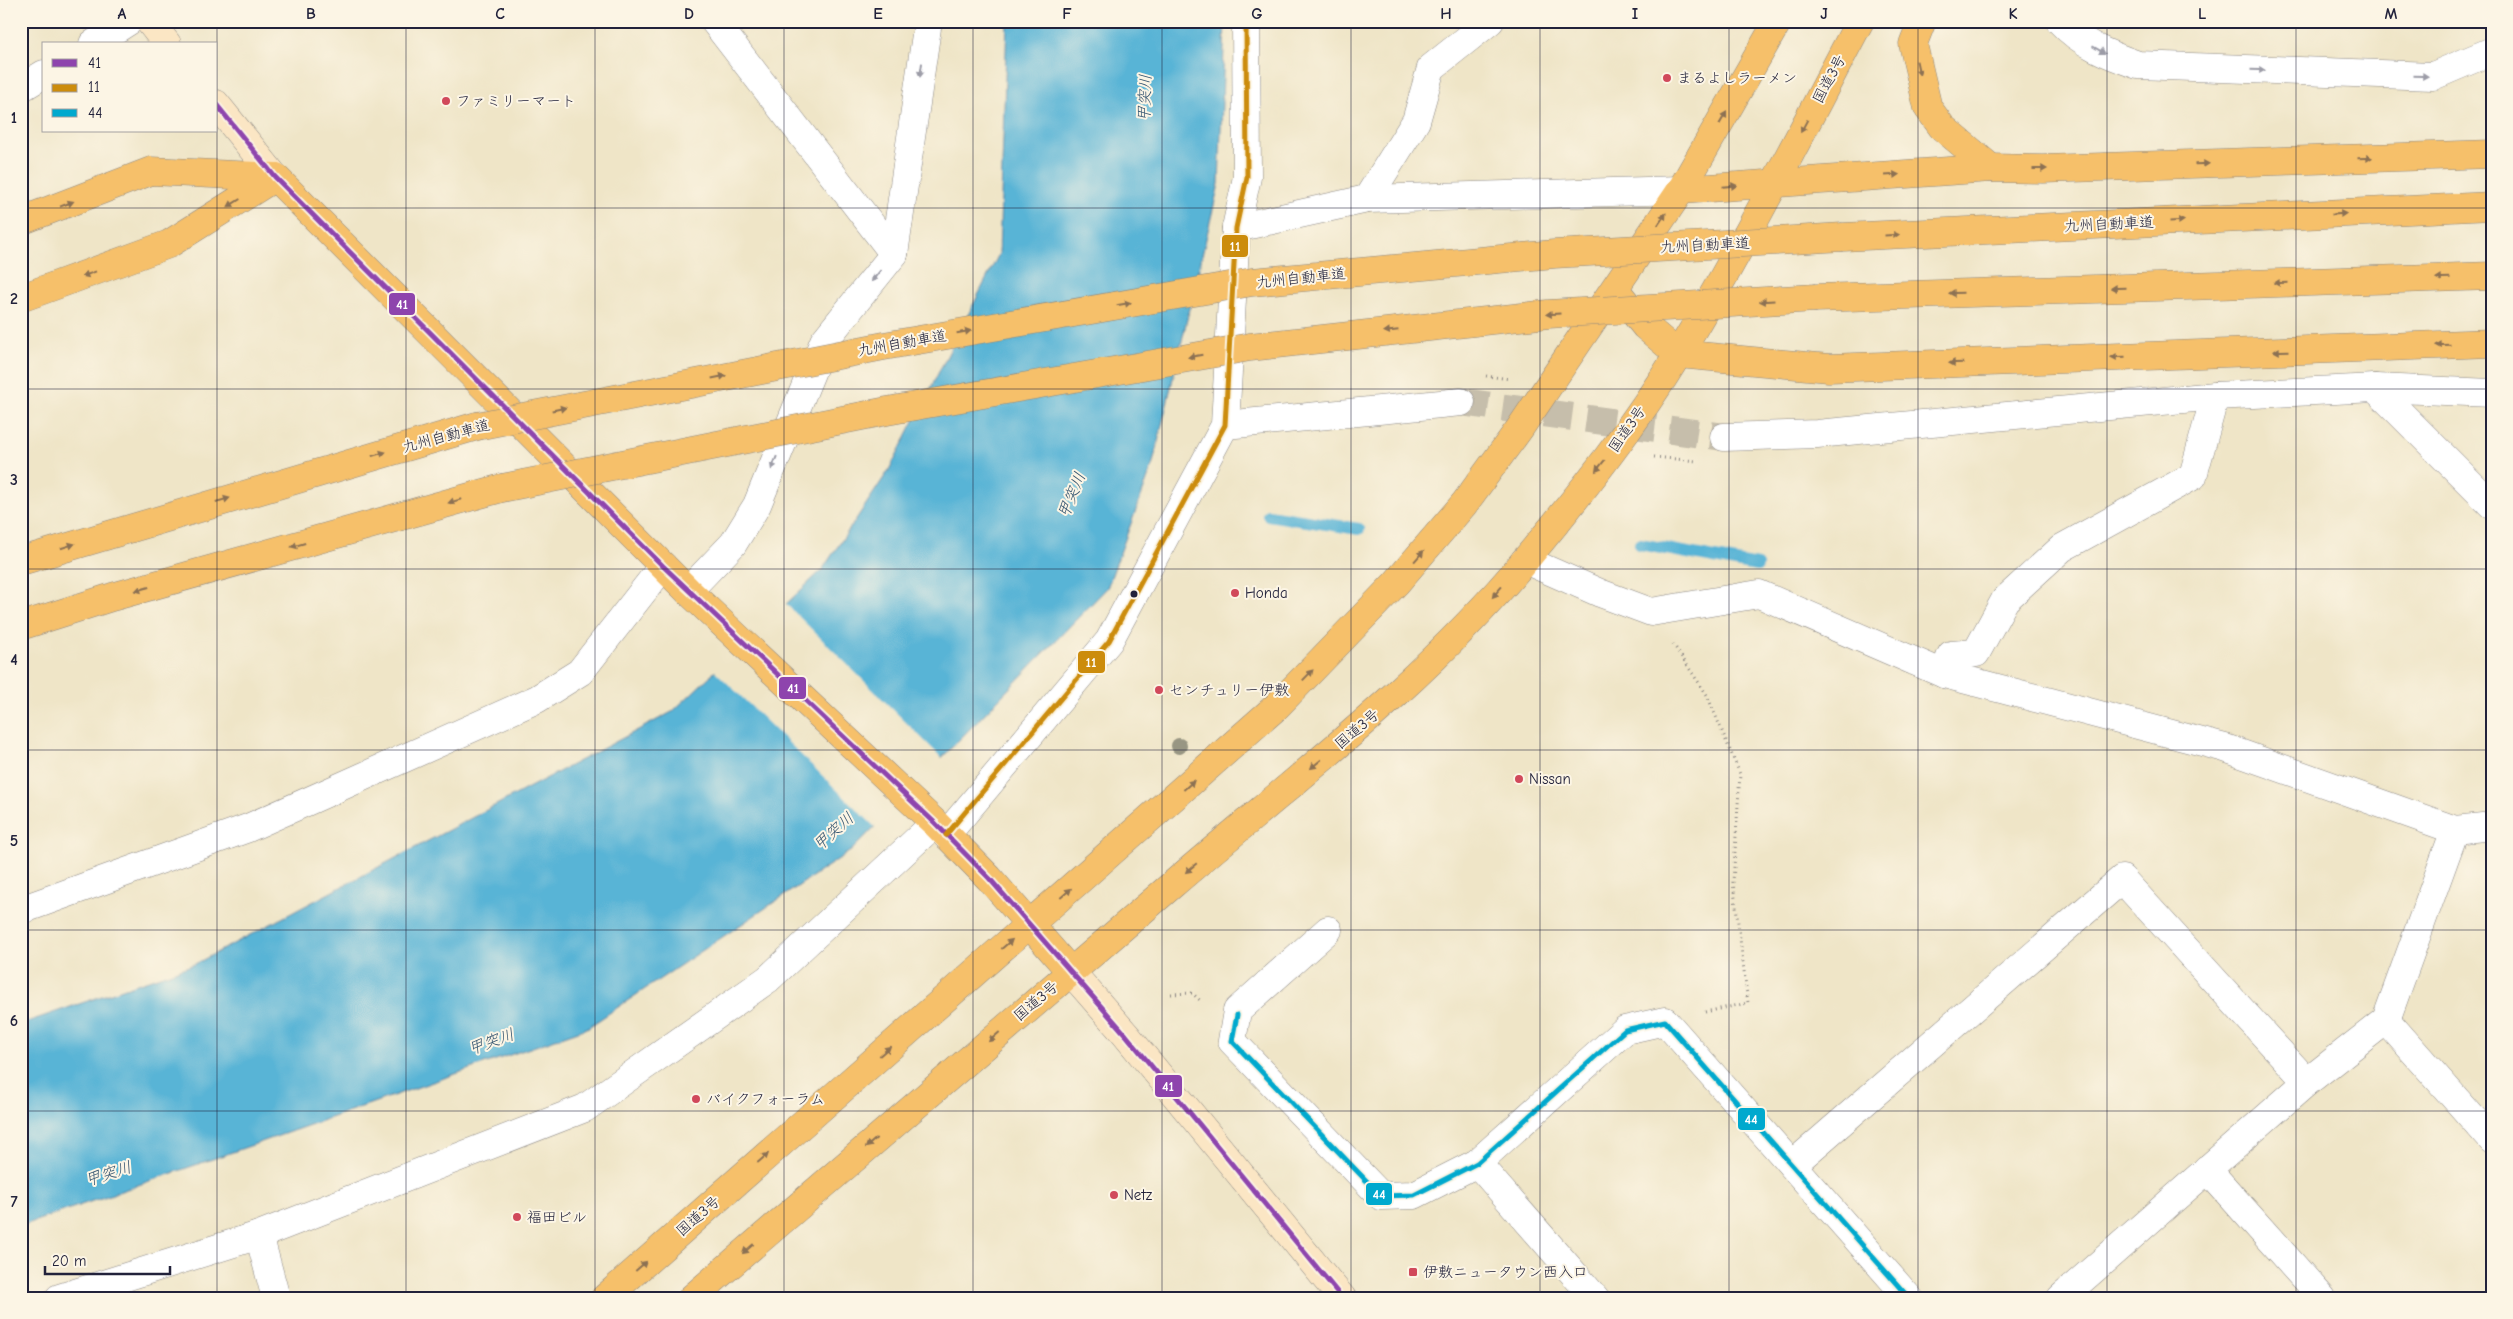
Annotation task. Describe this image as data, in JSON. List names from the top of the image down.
{
  "streets": {
    "main road": ["国道3号", "九州自動車道"]
  },
  "water": ["甲突川"],
  "places": {
    "other": [
      "まるよしラーメン",
      "ファミリーマート",
      "Honda",
      "センチュリー伊敷",
      "Nissan",
      "バイクフォーラム",
      "Netz",
      "福田ビル"
    ],
    "transit": ["伊敷ニュータウン西入口"]
  },
  "lines": ["transit line 11", "transit line 41", "transit line 44"],
  "legend": ["41", "11", "44"],
  "scale_bar": "20 m",
  "grid": {
    "columns": [
      "A",
      "B",
      "C",
      "D",
      "E",
      "F",
      "G",
      "H",
      "I",
      "J",
      "K",
      "L",
      "M"
    ],
    "rows": [
      "1",
      "2",
      "3",
      "4",
      "5",
      "6",
      "7"
    ]
  }
}
